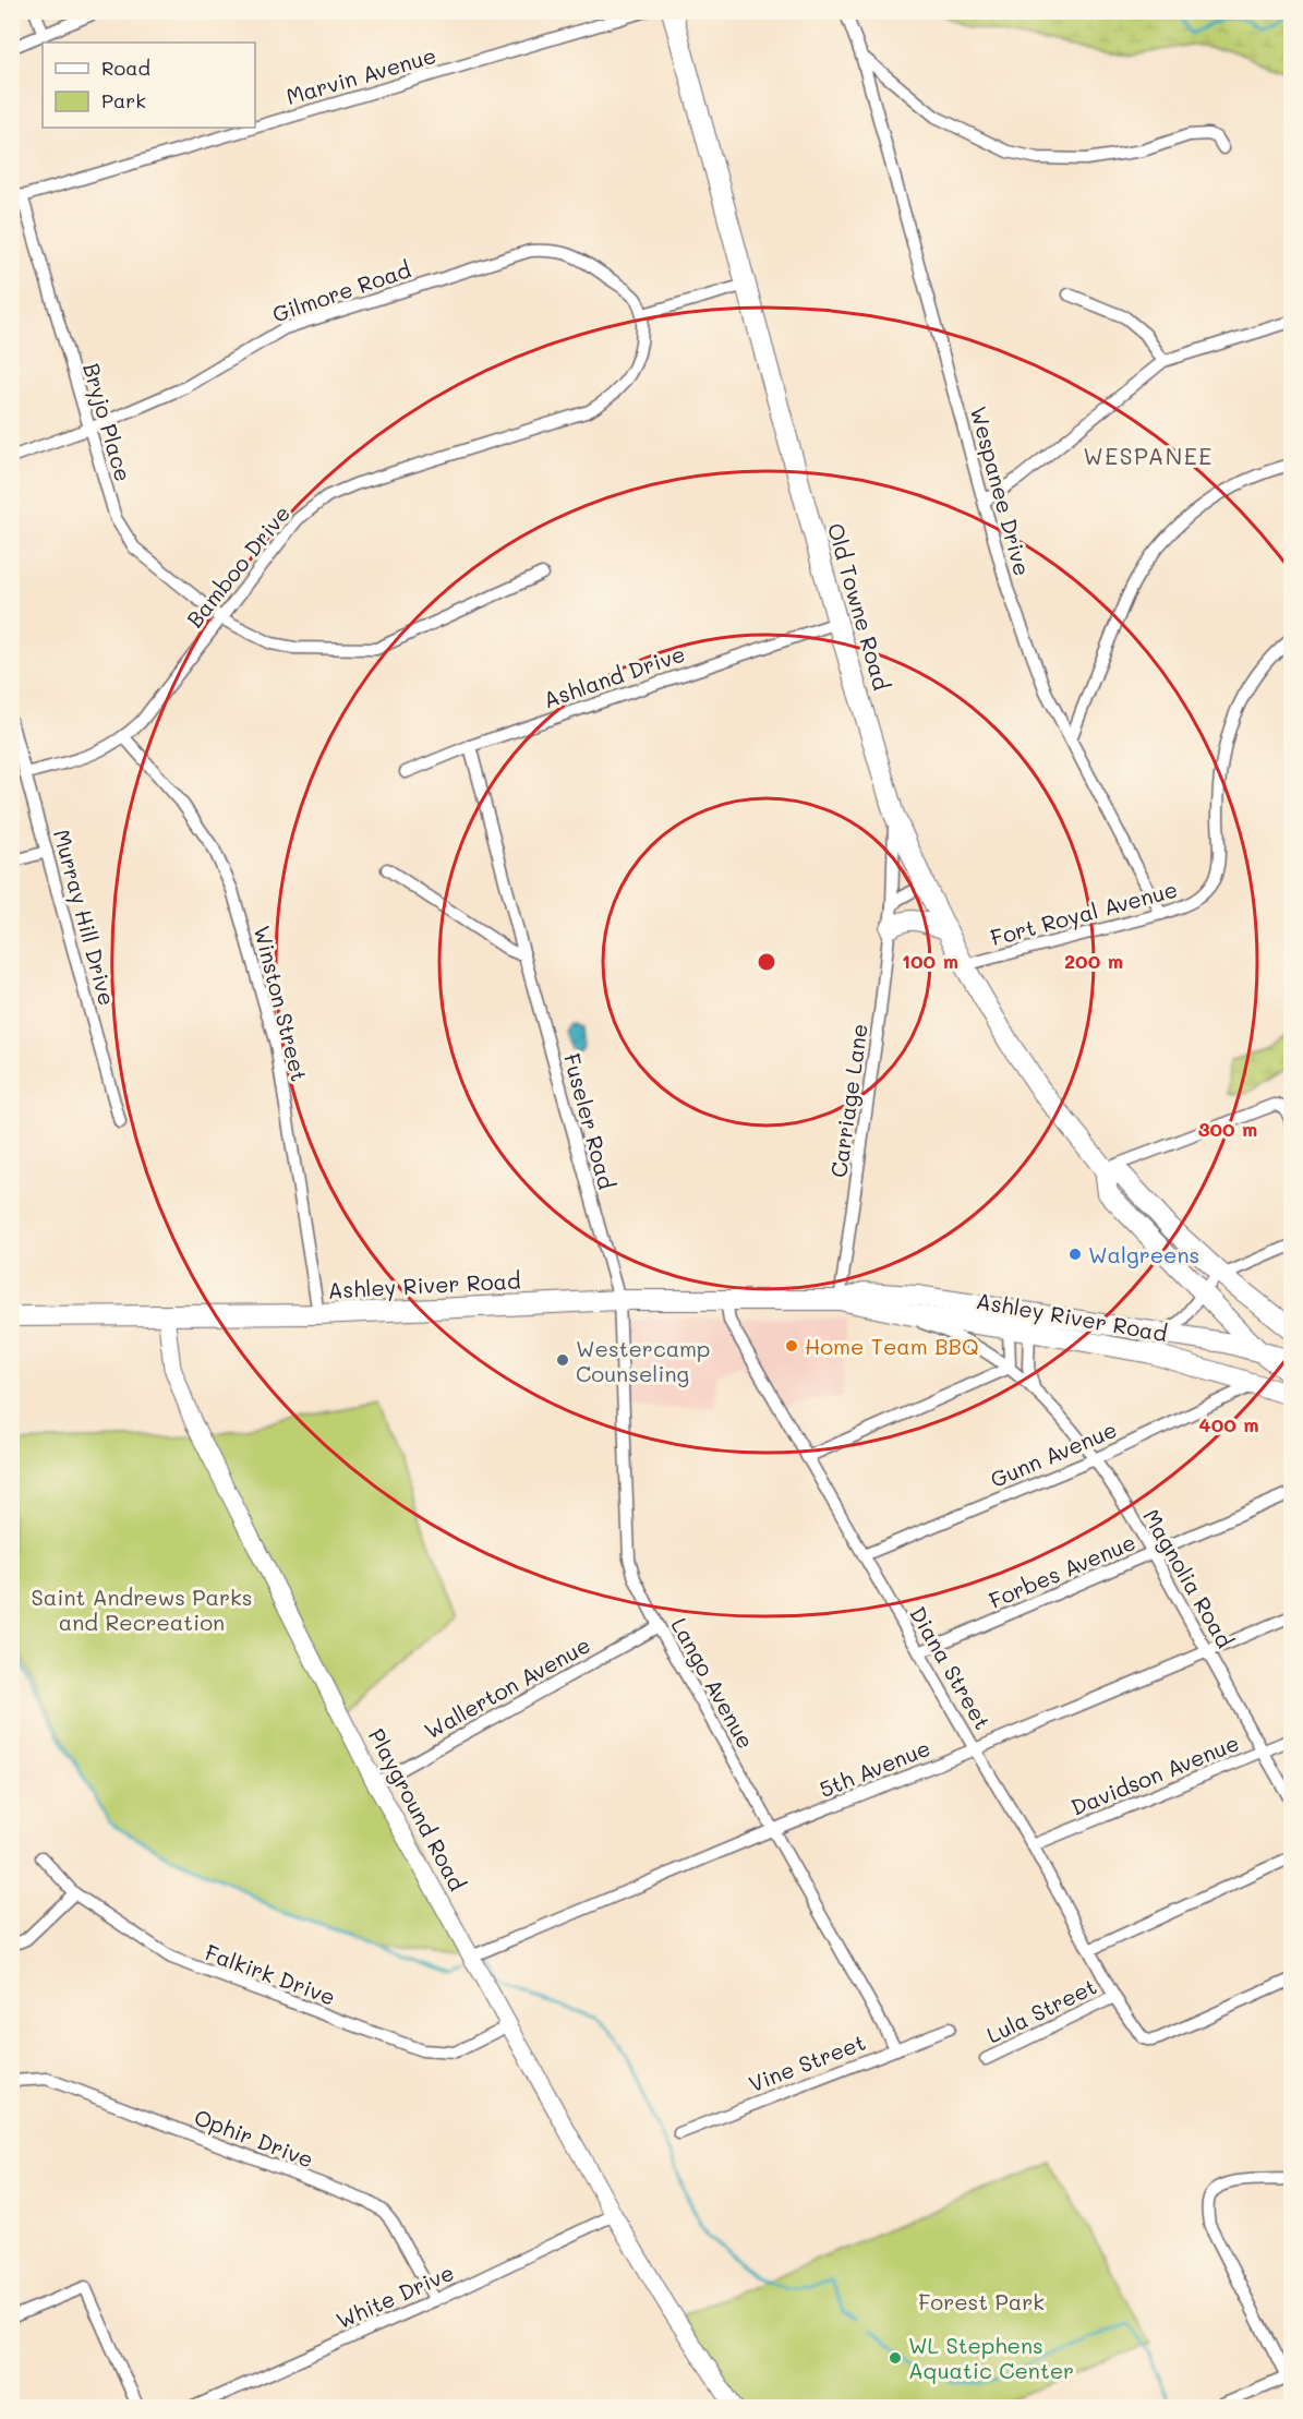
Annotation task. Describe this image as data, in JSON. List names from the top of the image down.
{
  "streets": {
    "main road": ["Old Towne Road", "Ashley River Road", "Playground Road"],
    "street": [
      "Marvin Avenue",
      "Gilmore Road",
      "Bryjo Place",
      "Wespanee Drive",
      "Bamboo Drive",
      "Ashland Drive",
      "Fort Royal Avenue",
      "Murray Hill Drive",
      "Winston Street",
      "Carriage Lane",
      "Fuseler Road",
      "Gunn Avenue",
      "Forbes Avenue",
      "Magnolia Road",
      "Diana Street",
      "Lango Avenue",
      "Wallerton Avenue",
      "5th Avenue",
      "Davidson Avenue",
      "Falkirk Drive",
      "Lula Street",
      "Vine Street",
      "Ophir Drive",
      "White Drive"
    ]
  },
  "crossings": [
    ["Marvin Avenue", "Bryjo Place"],
    ["Gilmore Road", "Bryjo Place"],
    ["Gilmore Road", "Bamboo Drive"],
    ["Bryjo Place", "Bamboo Drive"],
    ["Wespanee Drive", "Fort Royal Avenue"],
    ["Bamboo Drive", "Murray Hill Drive"],
    ["Bamboo Drive", "Winston Street"],
    ["Old Towne Road", "Ashland Drive"],
    ["Old Towne Road", "Fort Royal Avenue"],
    ["Old Towne Road", "Carriage Lane"],
    ["Ashland Drive", "Fuseler Road"],
    ["Winston Street", "Ashley River Road"],
    ["Carriage Lane", "Ashley River Road"],
    ["Carriage Lane", "Magnolia Road"],
    ["Fuseler Road", "Ashley River Road"],
    ["Fuseler Road", "Lango Avenue"],
    ["Ashley River Road", "Gunn Avenue"],
    ["Ashley River Road", "Magnolia Road"],
    ["Ashley River Road", "Diana Street"],
    ["Ashley River Road", "Lango Avenue"],
    ["Ashley River Road", "Playground Road"],
    ["Gunn Avenue", "Magnolia Road"],
    ["Gunn Avenue", "Diana Street"],
    ["Forbes Avenue", "Magnolia Road"],
    ["Forbes Avenue", "Diana Street"],
    ["Magnolia Road", "5th Avenue"],
    ["Magnolia Road", "Davidson Avenue"],
    ["Diana Street", "5th Avenue"],
    ["Diana Street", "Davidson Avenue"],
    ["Diana Street", "Lula Street"],
    ["Lango Avenue", "Wallerton Avenue"],
    ["Lango Avenue", "5th Avenue"],
    ["Lango Avenue", "Vine Street"],
    ["Wallerton Avenue", "Playground Road"],
    ["5th Avenue", "Playground Road"],
    ["Playground Road", "Falkirk Drive"],
    ["Playground Road", "White Drive"],
    ["Ophir Drive", "White Drive"]
  ],
  "districts": ["WESPANEE"],
  "parks": ["Saint Andrews Parks and Recreation", "Forest Park"],
  "places": [
    "Walgreens",
    "Home Team BBQ",
    "Westercamp Counseling",
    "WL Stephens Aquatic Center"
  ],
  "legend": ["Road", "Park"],
  "rings": [
    "100 m",
    "200 m",
    "300 m",
    "400 m"
  ]
}
